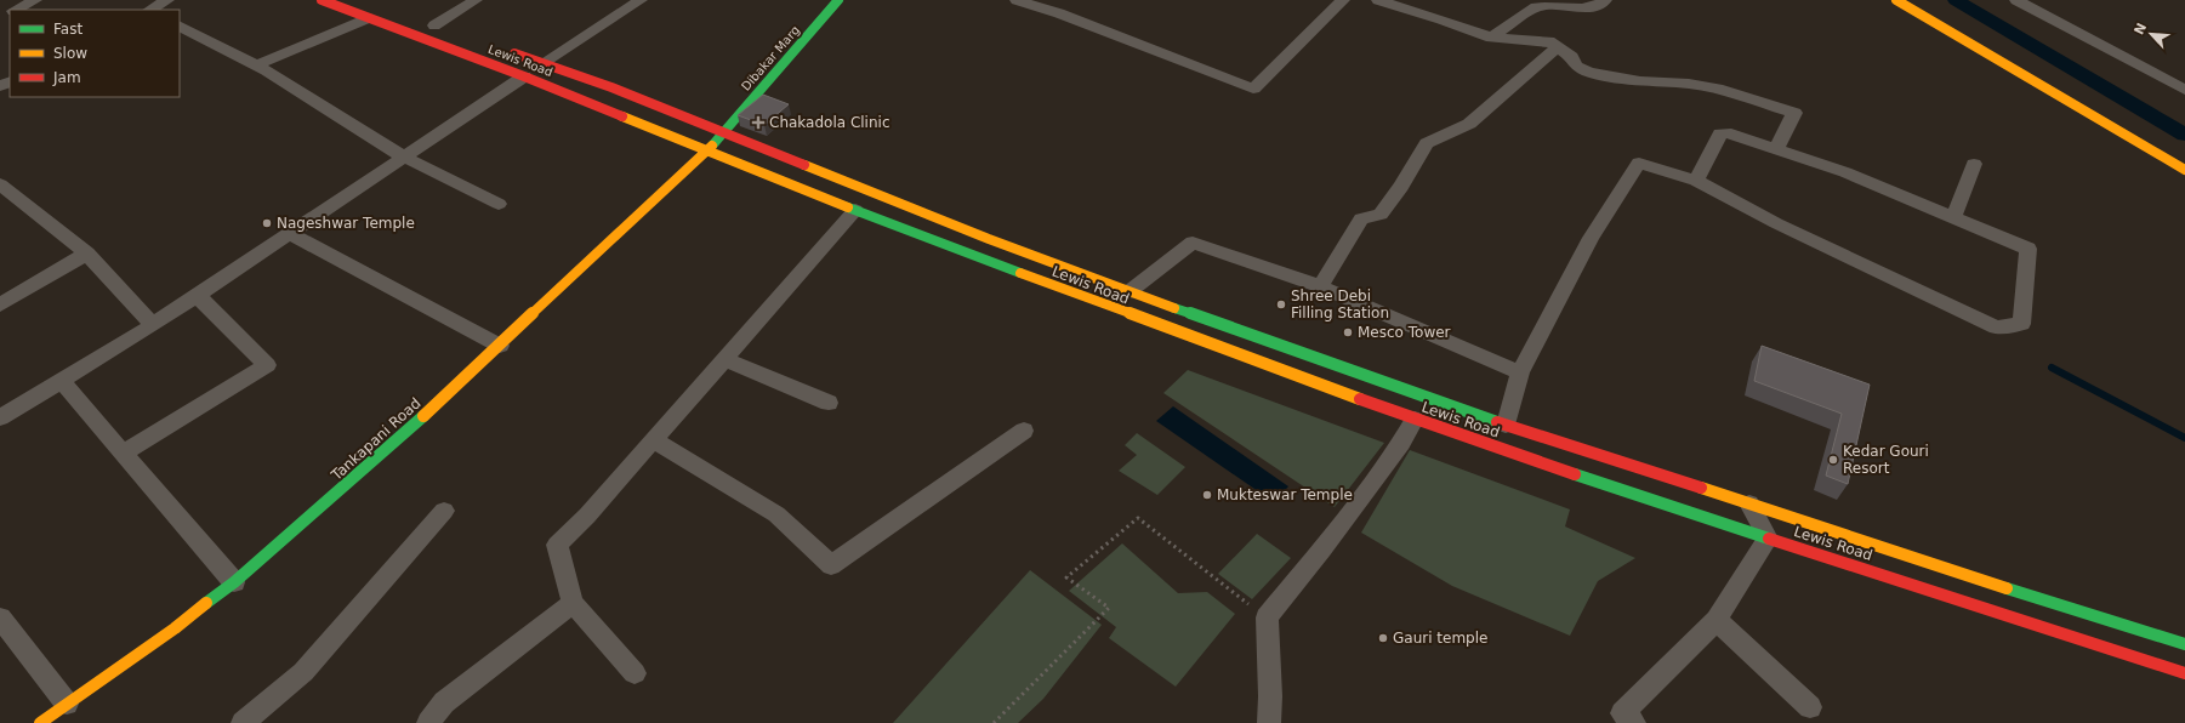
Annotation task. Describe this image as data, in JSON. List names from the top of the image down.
{
  "streets": {
    "main road": ["Dibakar Marg", "Lewis Road", "Tankapani Road"]
  },
  "crossings": [
    ["Dibakar Marg", "Lewis Road"],
    ["Dibakar Marg", "Tankapani Road"],
    ["Lewis Road", "Tankapani Road"]
  ],
  "places": {
    "health": ["Chakadola Clinic"],
    "other": [
      "Nageshwar Temple",
      "Shree Debi Filling Station",
      "Mesco Tower",
      "Kedar Gouri Resort",
      "Mukteswar Temple",
      "Gauri temple"
    ]
  },
  "legend": ["Fast", "Slow", "Jam"],
  "north": "top left"
}
